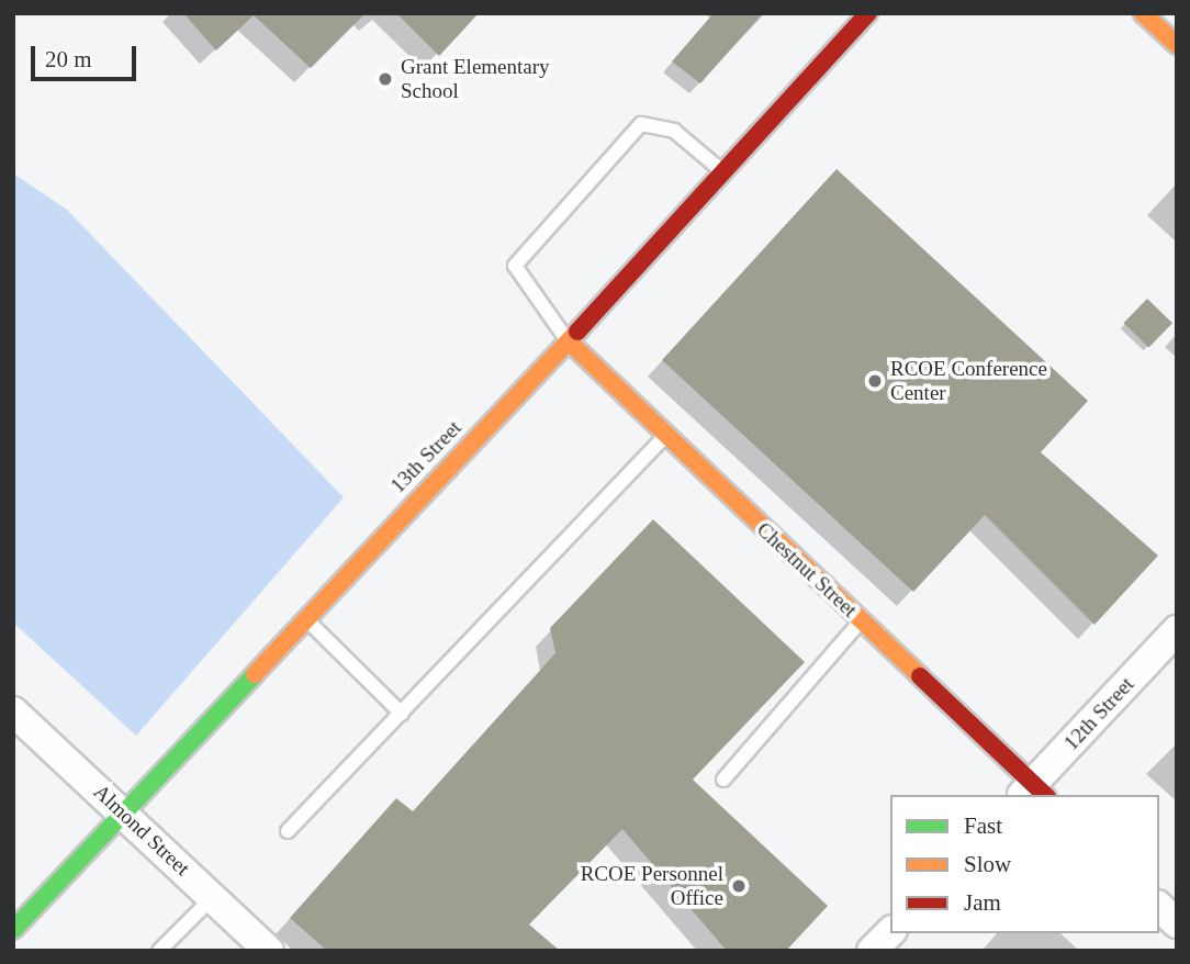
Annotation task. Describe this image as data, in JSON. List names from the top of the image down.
{
  "streets": {
    "street": [
      "13th Street",
      "Chestnut Street",
      "12th Street",
      "Almond Street"
    ]
  },
  "crossings": [
    ["13th Street", "Chestnut Street"],
    ["13th Street", "Almond Street"],
    ["Chestnut Street", "12th Street"]
  ],
  "places": ["Grant Elementary School", "RCOE Conference Center", "RCOE Personnel Office"],
  "legend": ["Fast", "Slow", "Jam"],
  "scale_bar": "20 m"
}
